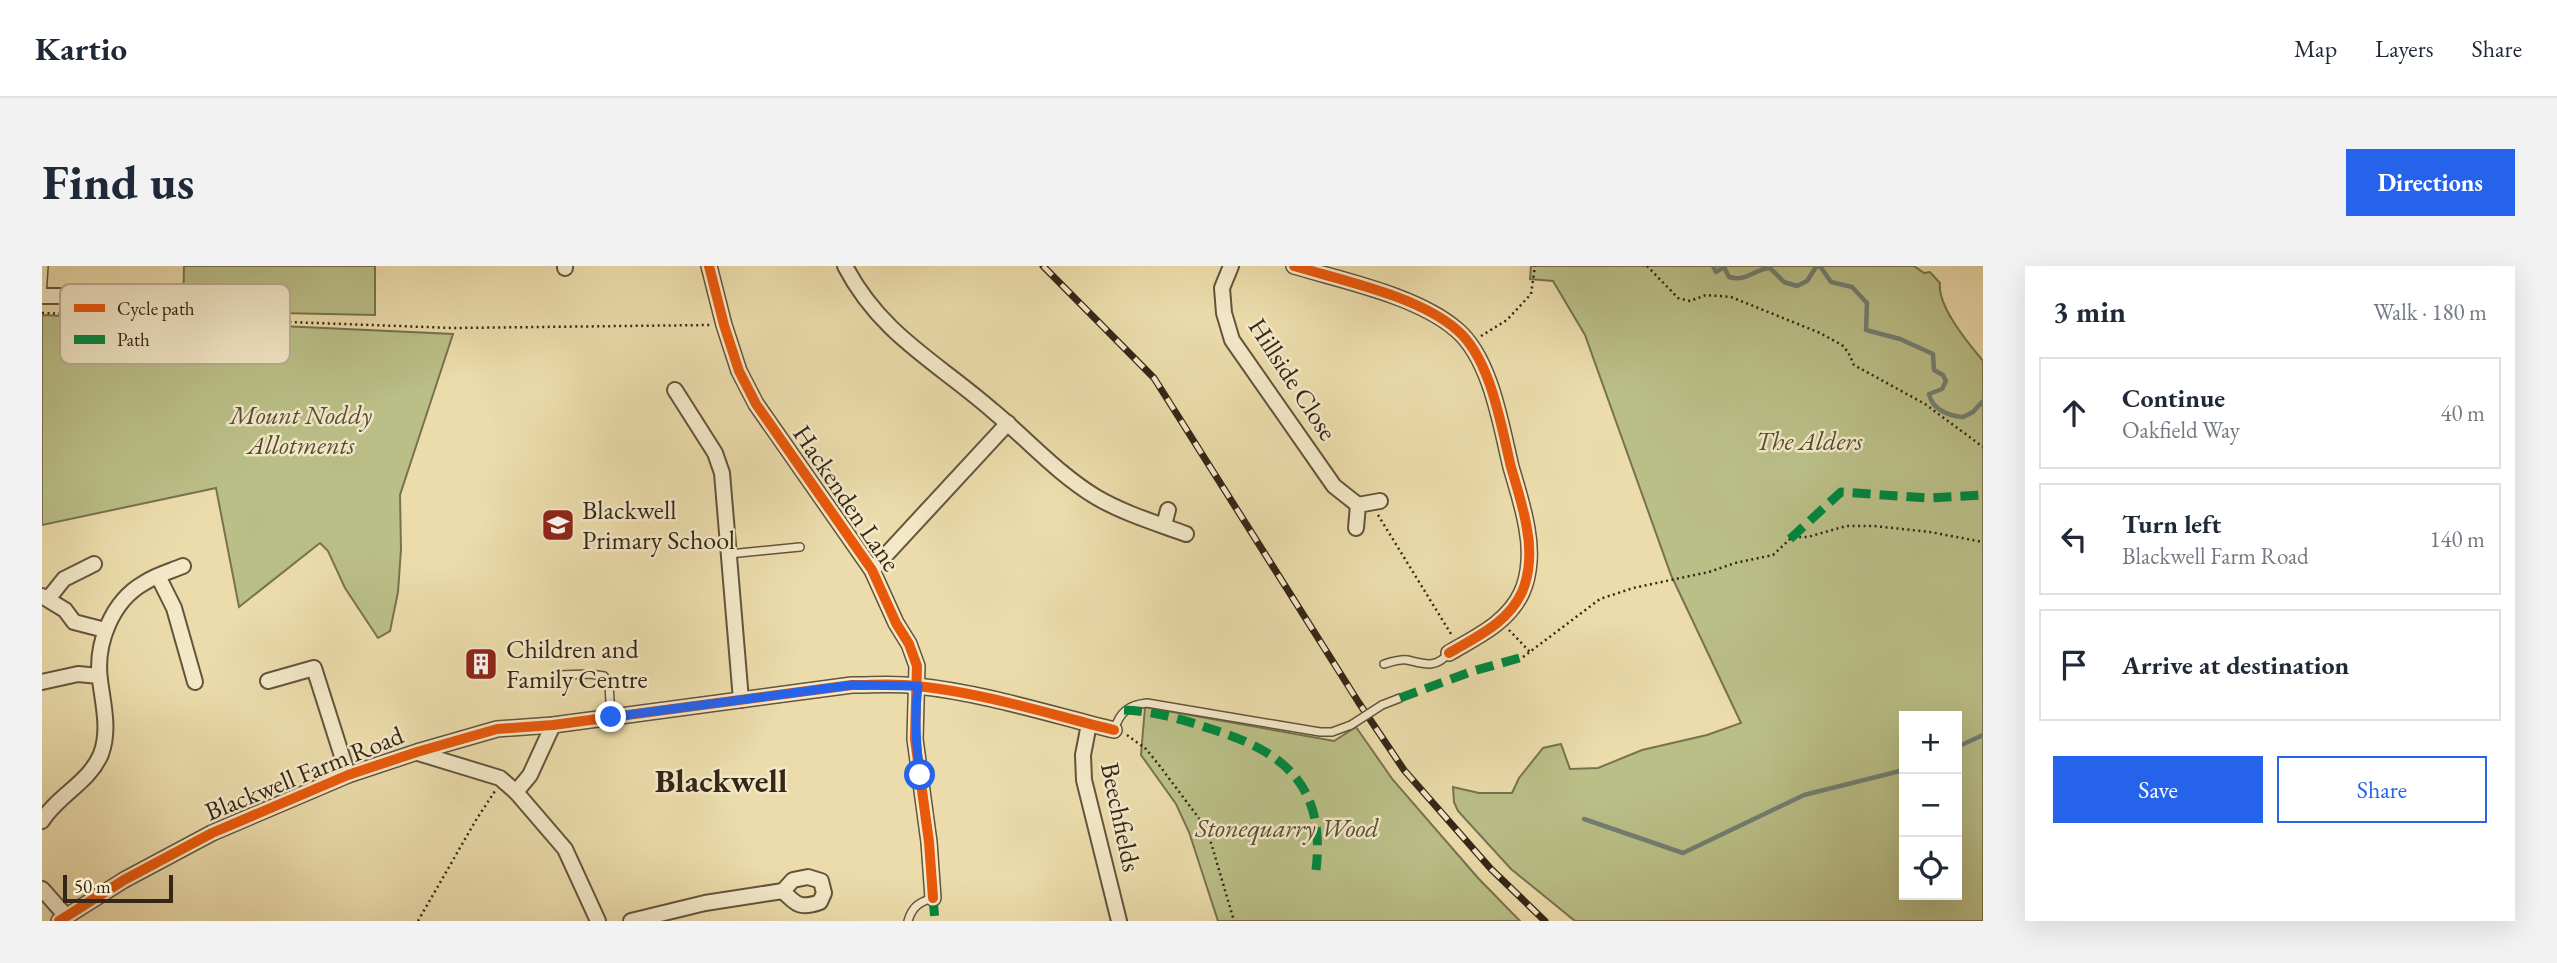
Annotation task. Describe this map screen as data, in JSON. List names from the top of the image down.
{
  "streets": {
    "street": [
      "Hillside Close",
      "Hackenden Lane",
      "Blackwell Farm Road",
      "Beechfields"
    ]
  },
  "crossings": [
    ["Hackenden Lane", "Blackwell Farm Road"]
  ],
  "districts": ["Blackwell"],
  "parks": ["Mount Noddy Allotments", "The Alders", "Stonequarry Wood"],
  "places": {
    "school or university": ["Blackwell Primary School"],
    "building": ["Children and Family Centre"]
  },
  "legend": ["Cycle path", "Path"],
  "scale_bar": "50 m",
  "page": {
    "header": "Kartio",
    "nav": ["Map", "Layers", "Share"],
    "buttons": [
      "Directions",
      ["Save", "Share"]
    ],
    "title": "Find us",
    "heading": ["3 min", "Walk · 180 m"],
    "list": [
      ["Continue", "Oakfield Way", "40 m"],
      ["Turn left", "Blackwell Farm Road", "140 m"],
      "Arrive at destination"
    ],
    "map_buttons": ["+", "−"],
    "scale": "50 m"
  }
}
